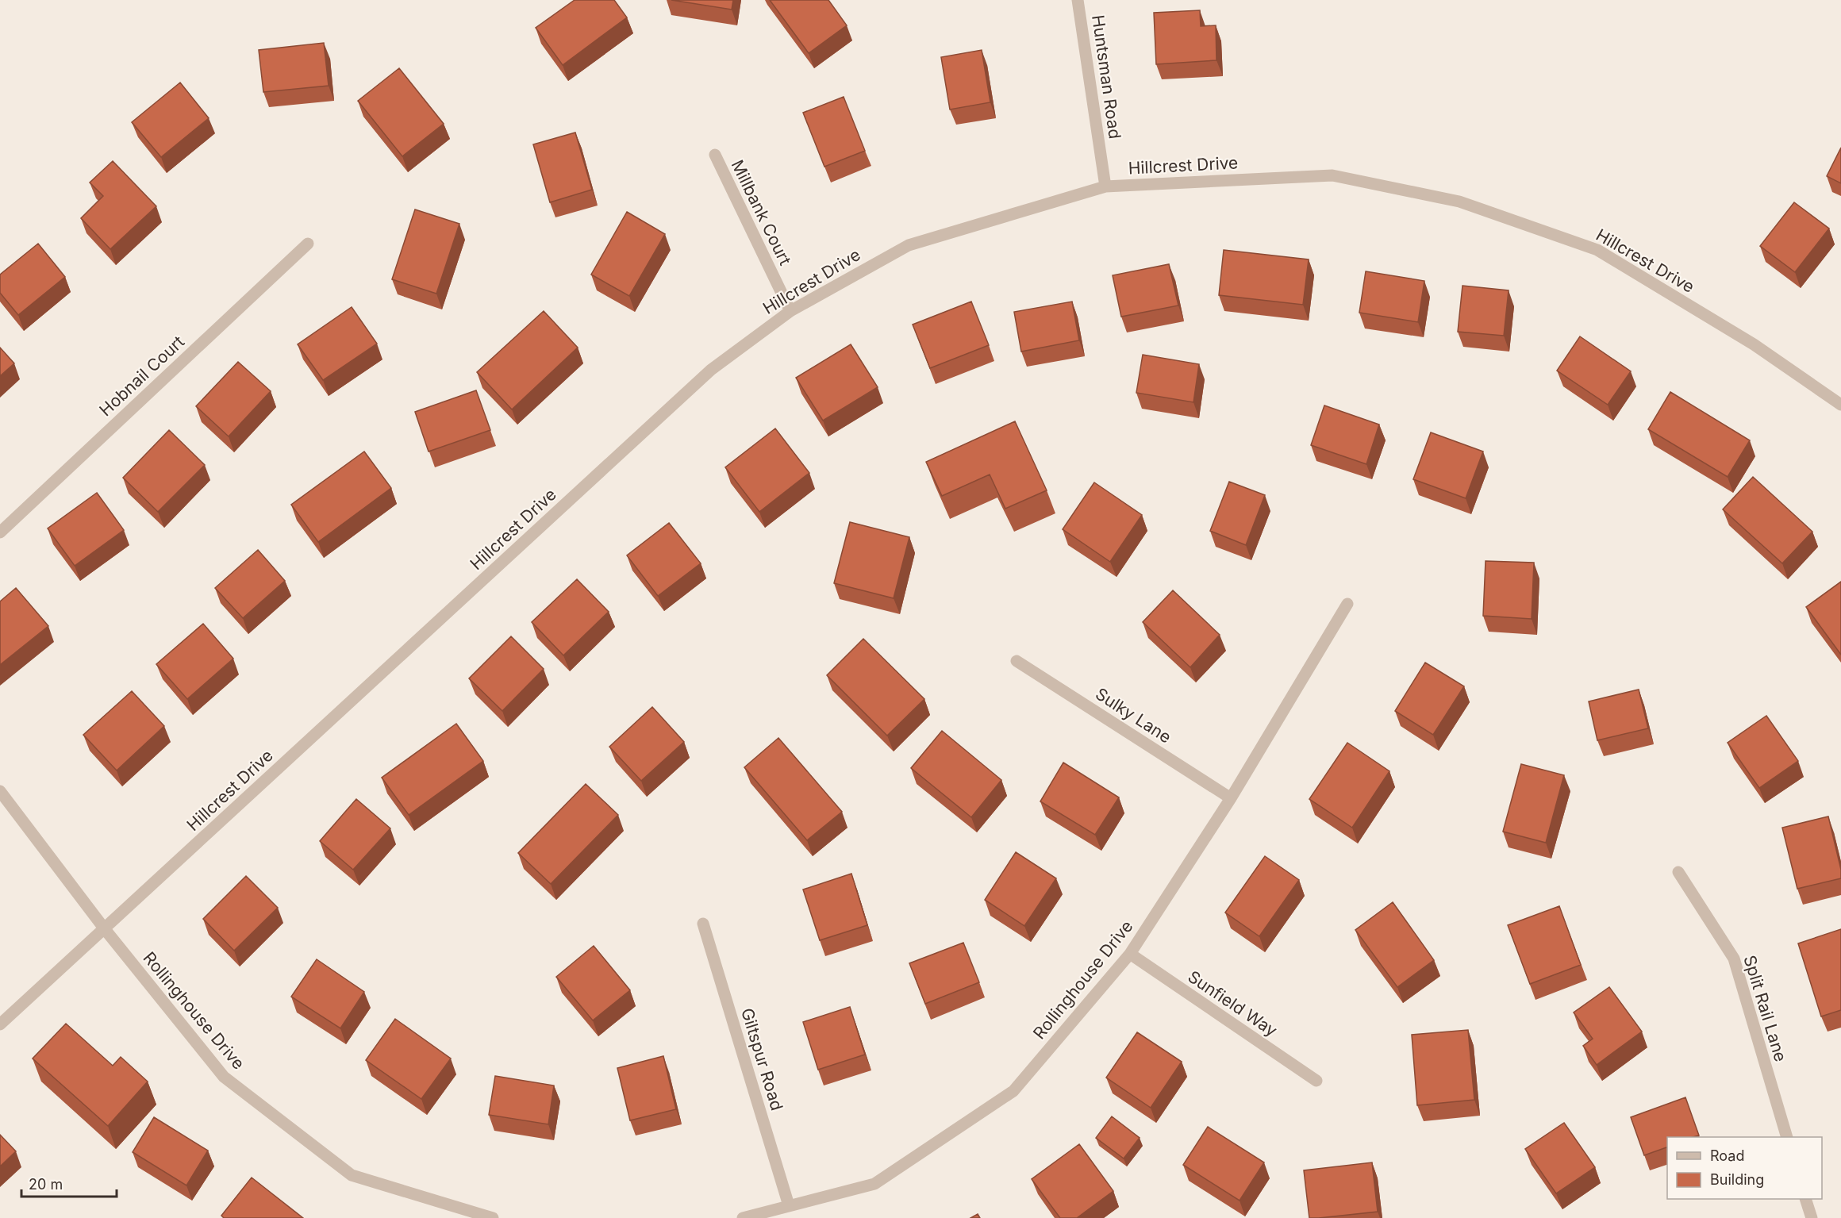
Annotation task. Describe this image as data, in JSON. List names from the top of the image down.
{
  "streets": {
    "street": [
      "Huntsman Road",
      "Hillcrest Drive",
      "Millbank Court",
      "Hobnail Court",
      "Sulky Lane",
      "Rollinghouse Drive",
      "Sunfield Way",
      "Split Rail Lane",
      "Giltspur Road"
    ]
  },
  "crossings": [
    ["Huntsman Road", "Hillcrest Drive"],
    ["Hillcrest Drive", "Millbank Court"],
    ["Hillcrest Drive", "Rollinghouse Drive"],
    ["Sulky Lane", "Rollinghouse Drive"],
    ["Rollinghouse Drive", "Sunfield Way"],
    ["Rollinghouse Drive", "Giltspur Road"]
  ],
  "legend": ["Road", "Building"],
  "scale_bar": "20 m"
}
